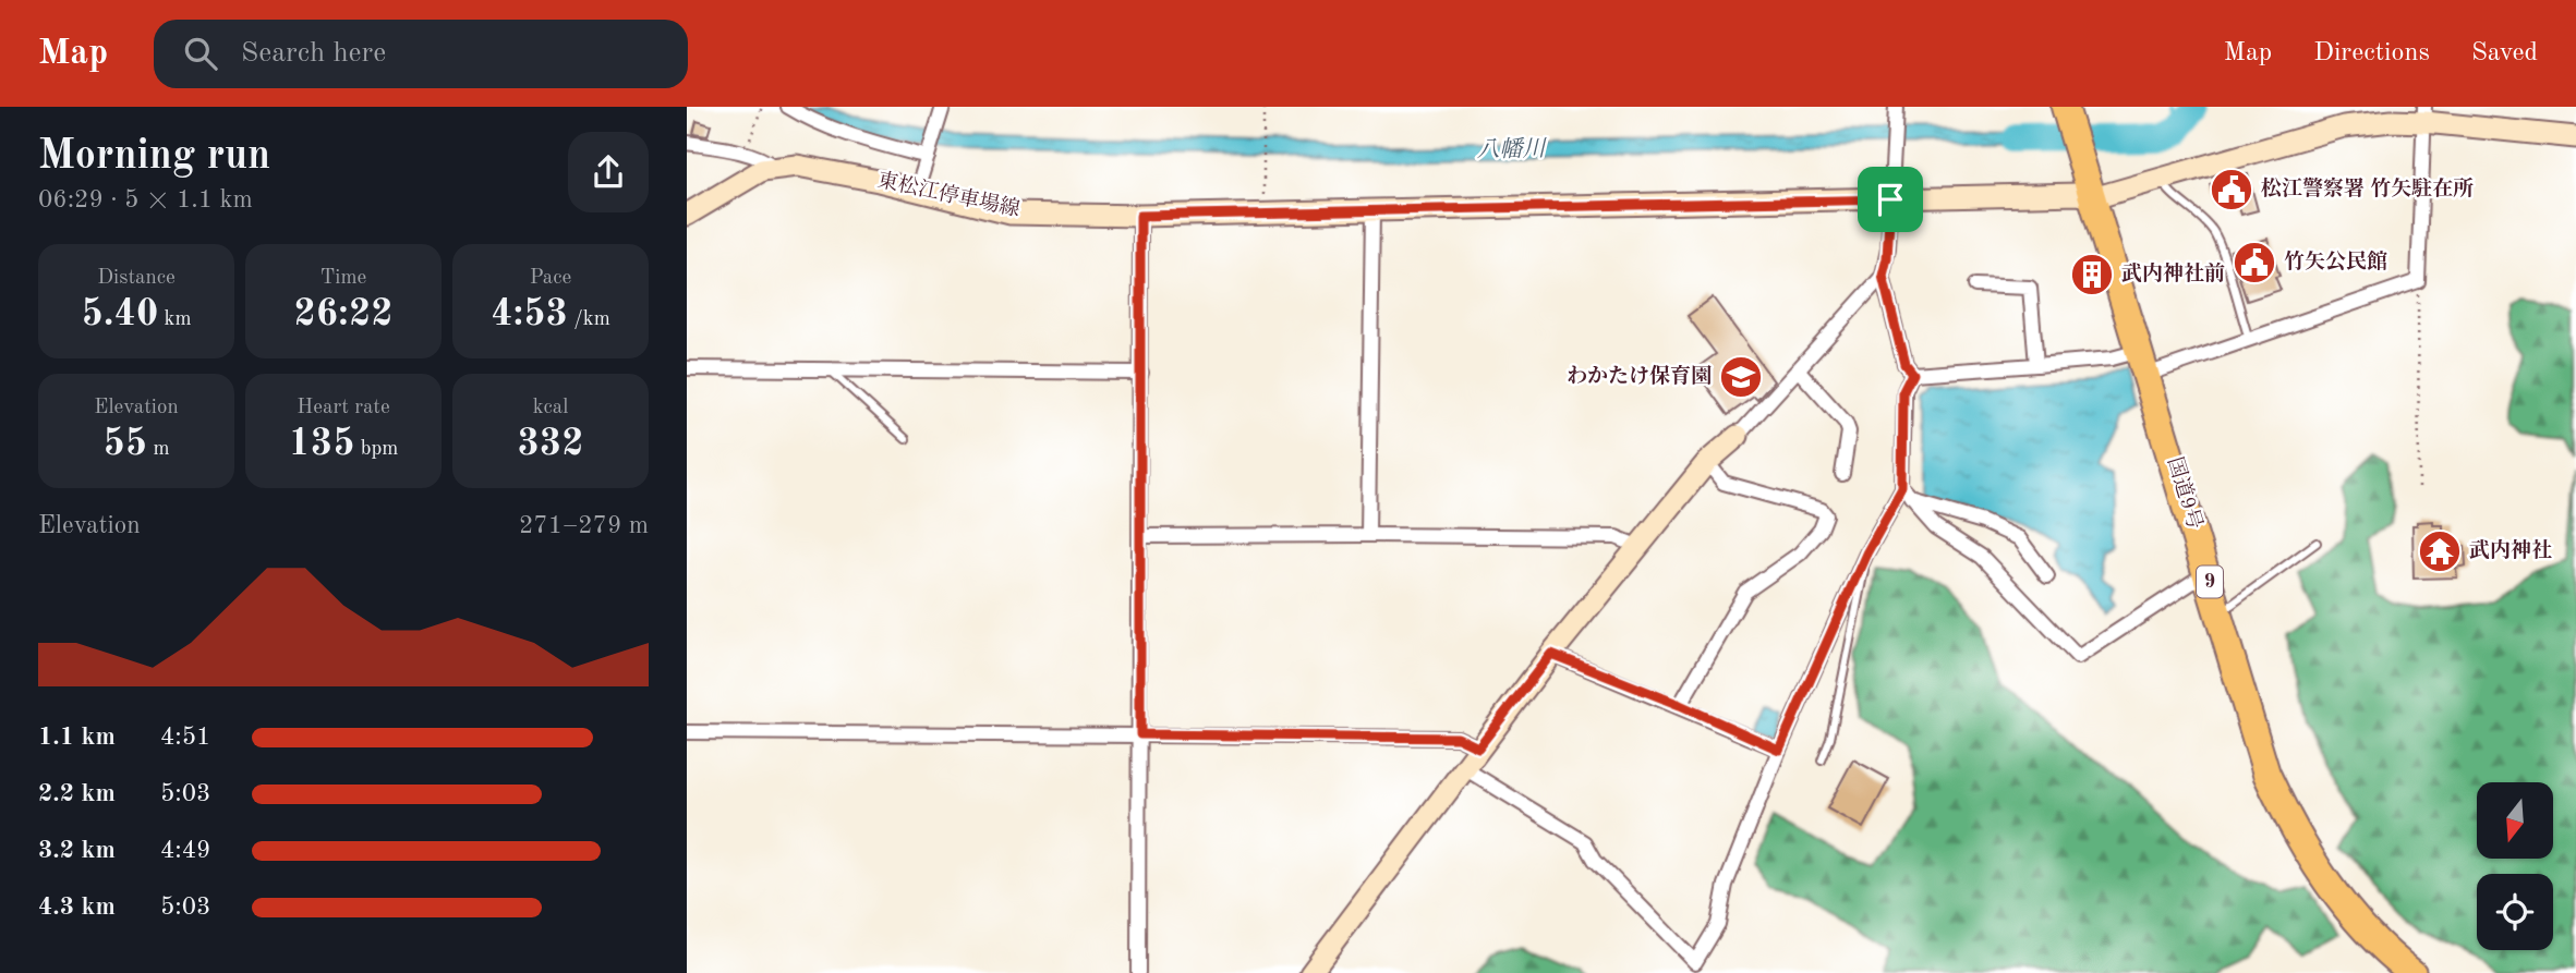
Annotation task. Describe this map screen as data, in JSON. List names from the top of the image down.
{
  "streets": {
    "highway": ["国道9号", "9"],
    "main road": ["東松江停車場線"]
  },
  "crossings": [
    ["東松江停車場線", "国道9号"]
  ],
  "water": ["八幡川"],
  "places": {
    "public building": ["松江警察署 竹矢駐在所", "竹矢公民館"],
    "building": ["武内神社前"],
    "school or university": ["わかたけ保育園"],
    "temple": ["武内神社"]
  },
  "north": "bottom",
  "page": {
    "header": "Map",
    "search": "Search here",
    "nav": ["Map", "Directions", "Saved"],
    "heading": ["Morning run", "06:29 · 5 × 1.1 km"],
    "stats": [
      ["Distance", "5.40 km"],
      ["Time", "26:22"],
      ["Pace", "4:53 /km"],
      ["Elevation", "55 m"],
      ["Heart rate", "135 bpm"],
      ["kcal", "332"]
    ],
    "chart": ["Elevation", "271–279 m"],
    "list": [
      {
        "name": "1.1 km",
        "note": "4:51"
      },
      {
        "name": "2.2 km",
        "note": "5:03"
      },
      {
        "name": "3.2 km",
        "note": "4:49"
      },
      {
        "name": "4.3 km",
        "note": "5:03"
      }
    ]
  }
}
